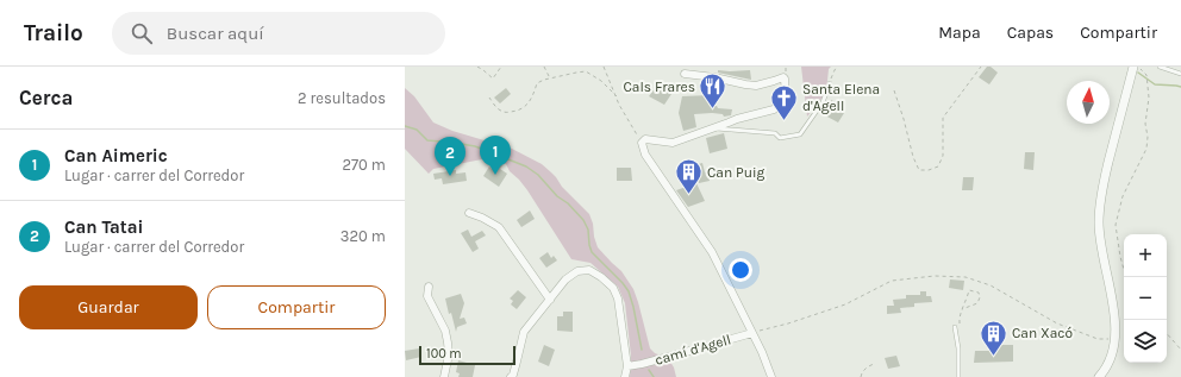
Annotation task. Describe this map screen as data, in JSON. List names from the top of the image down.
{
  "streets": {
    "street": ["camí d'Agell"]
  },
  "places": {
    "restaurant": ["Cals Frares"],
    "church": ["Santa Elena d'Agell"],
    "building": ["Can Puig", "Can Xacó"]
  },
  "scale_bar": "100 m",
  "north": "top",
  "page": {
    "header": "Trailo",
    "search": "Buscar aquí",
    "nav": ["Mapa", "Capas", "Compartir"],
    "heading": ["Cerca", "2 resultados"],
    "list": [
      {
        "mark": "1",
        "name": "Can Aimeric",
        "note": "Lugar · carrer del Corredor",
        "value": "270 m"
      },
      {
        "mark": "2",
        "name": "Can Tatai",
        "note": "Lugar · carrer del Corredor",
        "value": "320 m"
      }
    ],
    "pins": ["1", "2"],
    "map_buttons": ["+", "−"],
    "buttons": ["Guardar", "Compartir"],
    "scale": "100 m"
  }
}
